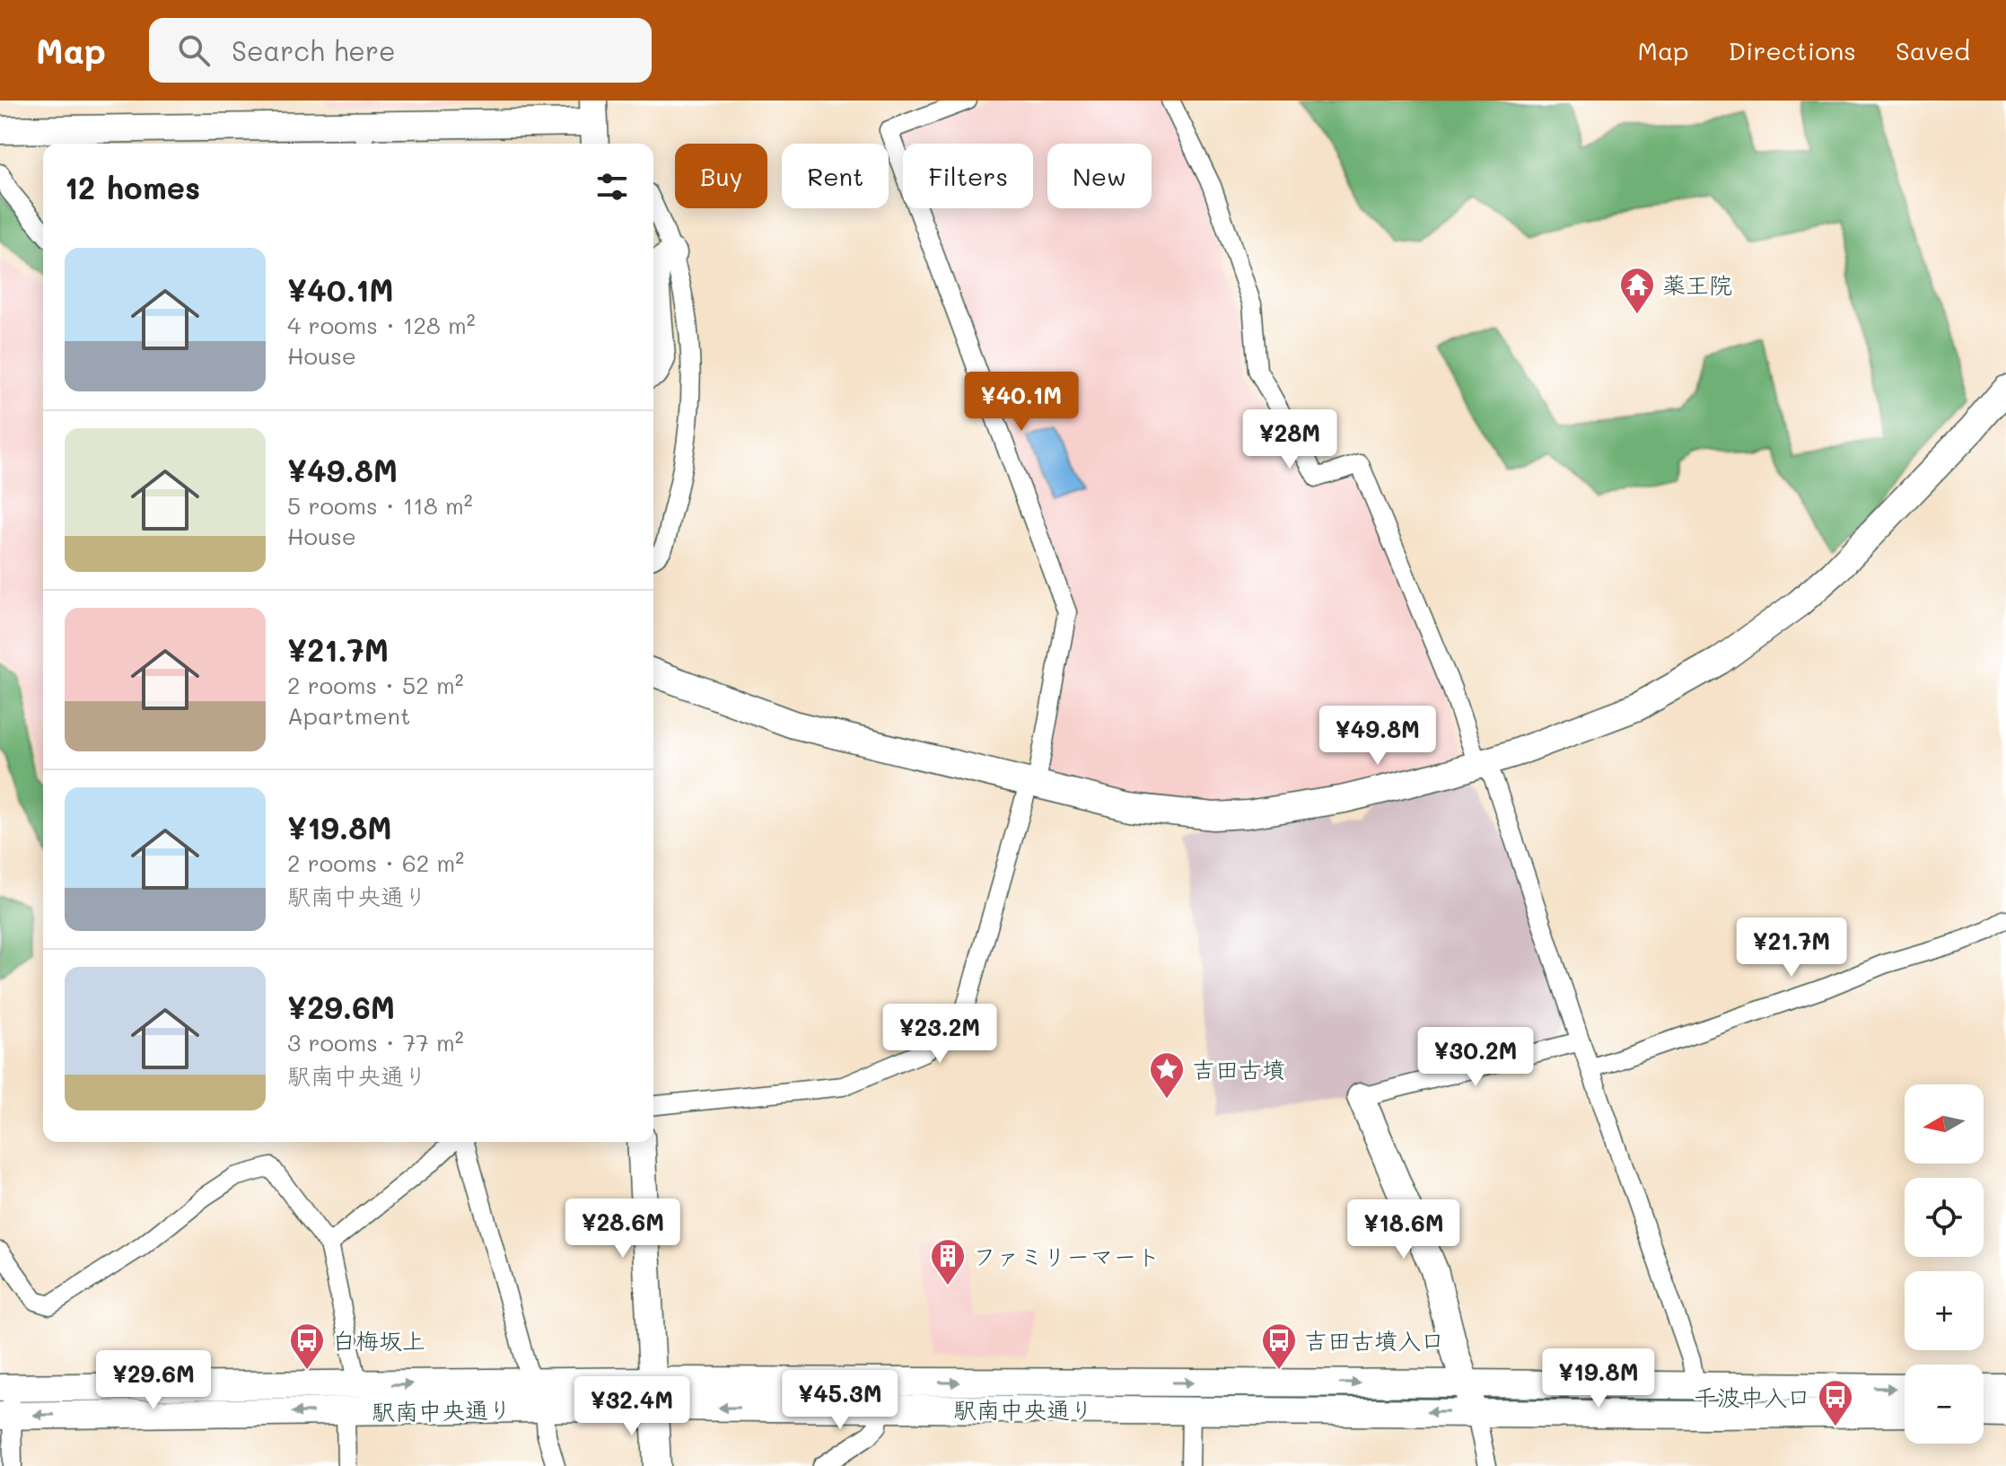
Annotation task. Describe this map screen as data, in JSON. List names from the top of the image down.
{
  "streets": {
    "street": ["駅南中央通り"]
  },
  "places": {
    "temple": ["薬王院"],
    "place": ["吉田古墳"],
    "building": ["ファミリーマート"],
    "bus stop": ["白梅坂上", "吉田古墳入口", "千波中入口"]
  },
  "north": "left",
  "page": {
    "header": "Map",
    "search": "Search here",
    "nav": ["Map", "Directions", "Saved"],
    "chip": [
      "Buy",
      "Rent",
      "Filters",
      "New"
    ],
    "heading": "12 homes",
    "list": [
      {
        "name": "¥40.1M",
        "note": "4 rooms · 128 m² · House"
      },
      {
        "name": "¥49.8M",
        "note": "5 rooms · 118 m² · House"
      },
      {
        "name": "¥21.7M",
        "note": "2 rooms · 52 m² · Apartment"
      },
      {
        "name": "¥19.8M",
        "note": "2 rooms · 62 m² · 駅南中央通り"
      },
      {
        "name": "¥29.6M",
        "note": "3 rooms · 77 m² · 駅南中央通り"
      }
    ],
    "price": [
      "¥40.1M",
      "¥28M",
      "¥49.8M",
      "¥21.7M",
      "¥23.2M",
      "¥30.2M",
      "¥28.6M",
      "¥18.6M",
      "¥19.8M",
      "¥29.6M",
      "¥45.3M",
      "¥32.4M"
    ],
    "map_buttons": ["+", "−"]
  }
}
